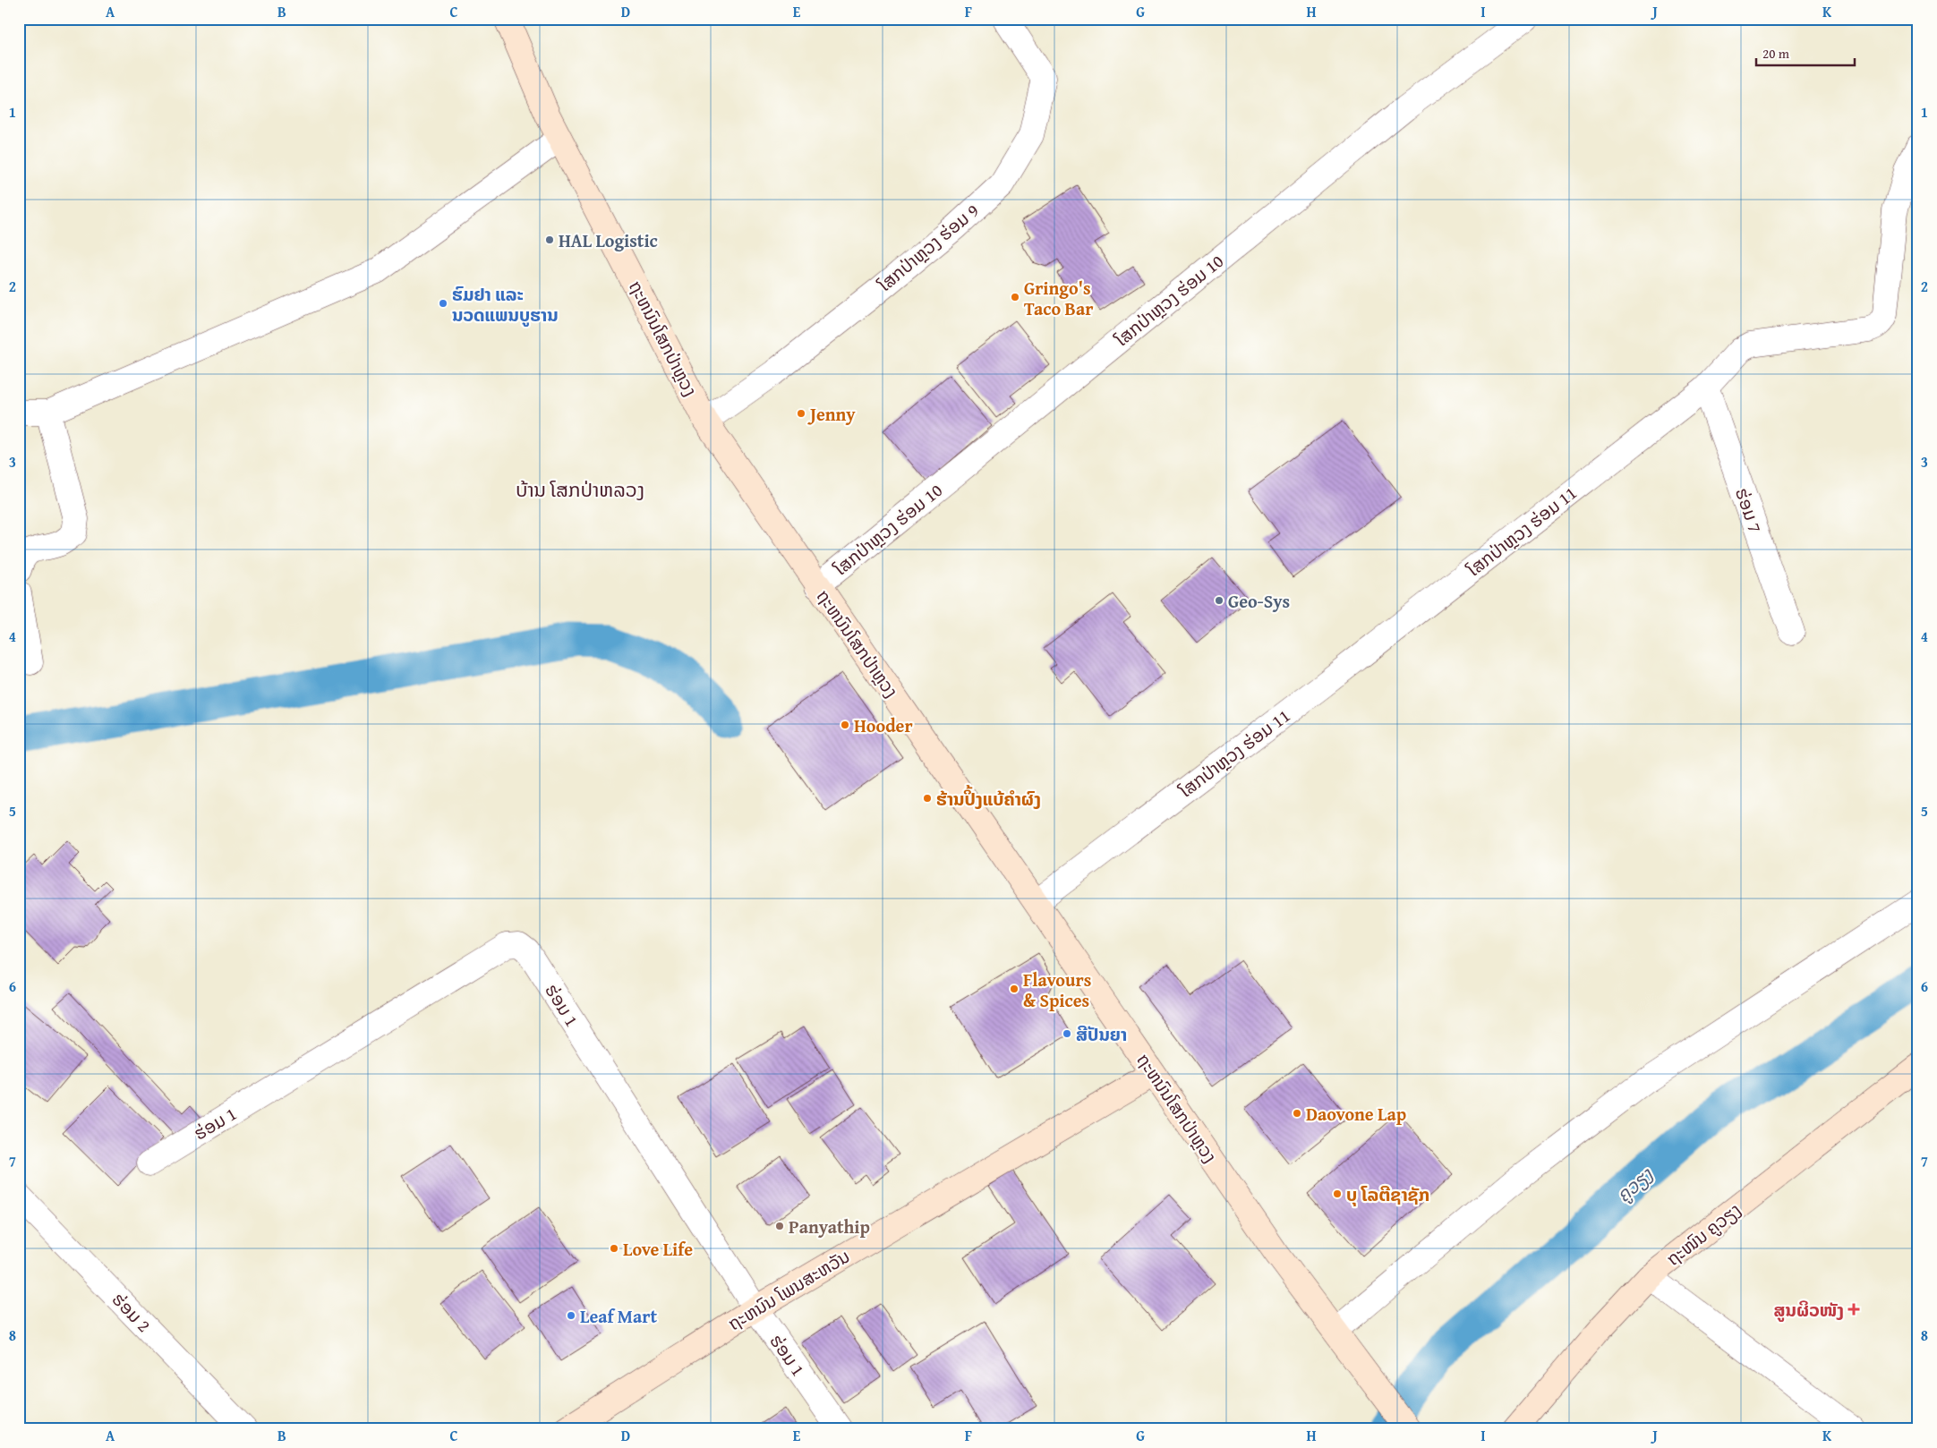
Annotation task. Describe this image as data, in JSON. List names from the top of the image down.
{
  "streets": {
    "street": [
      "ໂສກປ່າຫຼວງ ຮ່ອມ 9",
      "ໂສກປ່າຫຼວງ ຮ່ອມ 10",
      "ຖະຫນົນໂສກປ່າຫຼວງ",
      "ຮ່ອມ 7",
      "ໂສກປ່າຫຼວງ ຮ່ອມ 11",
      "ຮ່ອມ 1",
      "ຖະໜົນ ຄູວຽງ",
      "ຖະຫນົນ ໂພນສະຫວັນ",
      "ຮ່ອມ 2"
    ]
  },
  "crossings": [
    ["ໂສກປ່າຫຼວງ ຮ່ອມ 9", "ຖະຫນົນໂສກປ່າຫຼວງ"],
    ["ໂສກປ່າຫຼວງ ຮ່ອມ 10", "ຖະຫນົນໂສກປ່າຫຼວງ"],
    ["ຖະຫນົນໂສກປ່າຫຼວງ", "ໂສກປ່າຫຼວງ ຮ່ອມ 11"],
    ["ຖະຫນົນໂສກປ່າຫຼວງ", "ຖະຫນົນ ໂພນສະຫວັນ"],
    ["ຮ່ອມ 7", "ໂສກປ່າຫຼວງ ຮ່ອມ 11"],
    ["ຮ່ອມ 1", "ຖະຫນົນ ໂພນສະຫວັນ"]
  ],
  "districts": ["ບ້ານ ໂສກປ່າຫລວງ"],
  "water": ["ຄູວຽງ"],
  "places": {
    "other": [
      "HAL Logistic",
      "Gringo's Taco Bar",
      "ຮົມຢາ ແລະ ນວດແພນບູຮານ",
      "Jenny",
      "Geo-Sys",
      "Hooder",
      "ຮ້ານປິ້ງແບ້ຄຳຜົງ",
      "Flavours & Spices",
      "ສີປັນຍາ",
      "Daovone Lap",
      "ບຸ ໂລຕີຊາຊັກ",
      "Panyathip",
      "Love Life",
      "Leaf Mart"
    ],
    "health": ["ສູນຜິວໜັງ"]
  },
  "scale_bar": "20 m",
  "grid": {
    "columns": [
      "A",
      "B",
      "C",
      "D",
      "E",
      "F",
      "G",
      "H",
      "I",
      "J",
      "K"
    ],
    "rows": [
      "1",
      "2",
      "3",
      "4",
      "5",
      "6",
      "7",
      "8"
    ]
  }
}
